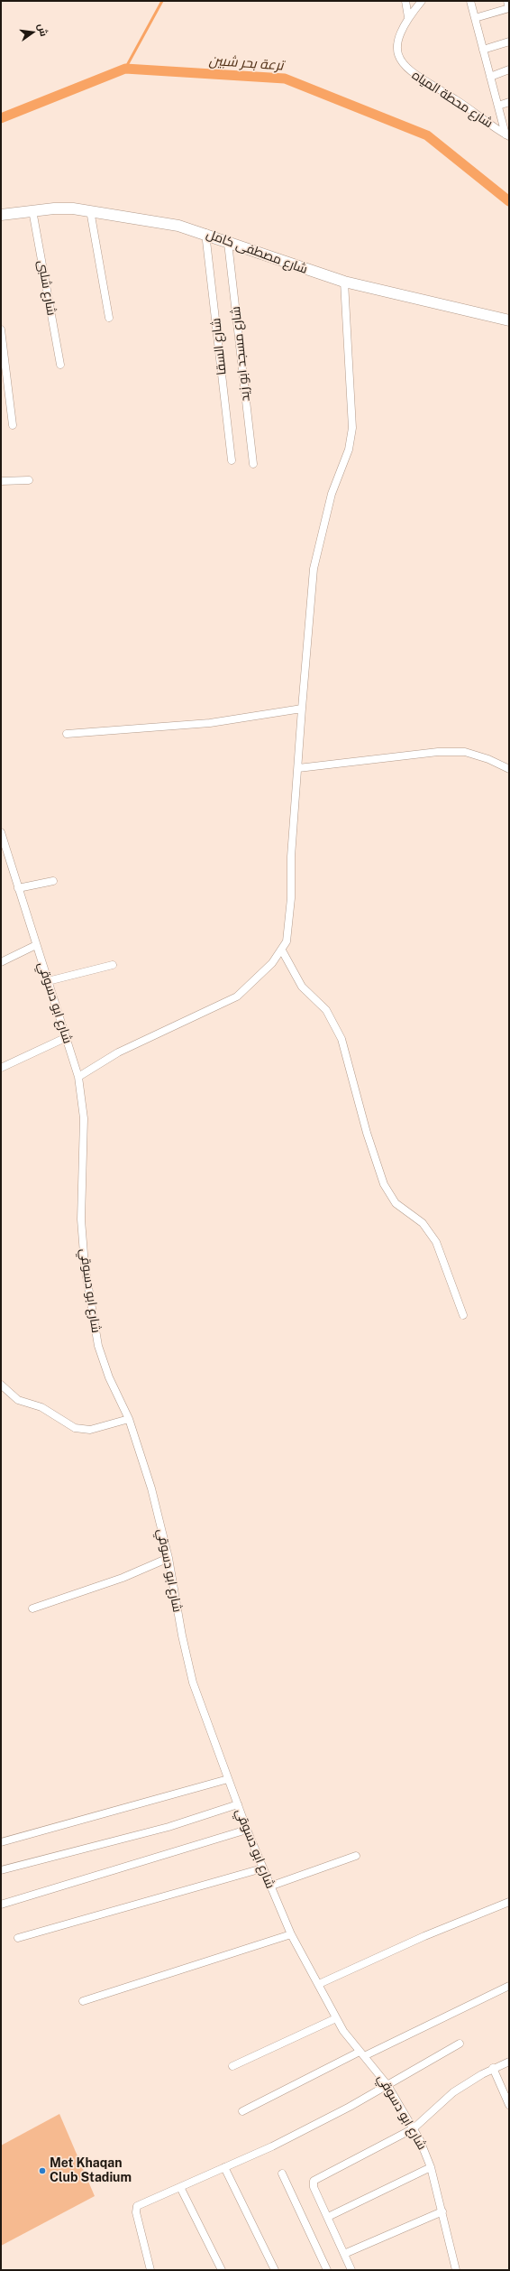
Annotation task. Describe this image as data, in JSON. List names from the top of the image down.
{
  "streets": {
    "main road": ["شارع مصطفى كامل"],
    "street": [
      "شارع محطة المياه",
      "شارع شلبى",
      "شارع السقا",
      "شارع مسجد ابو زيد",
      "شارع ابو دسوقي"
    ]
  },
  "crossings": [
    ["شارع مصطفى كامل", "شارع شلبى"],
    ["شارع مصطفى كامل", "شارع السقا"],
    ["شارع مصطفى كامل", "شارع مسجد ابو زيد"]
  ],
  "water": ["ترعة بحر شبين"],
  "places": ["Met Khaqan Club Stadium"],
  "north": "right"
}
